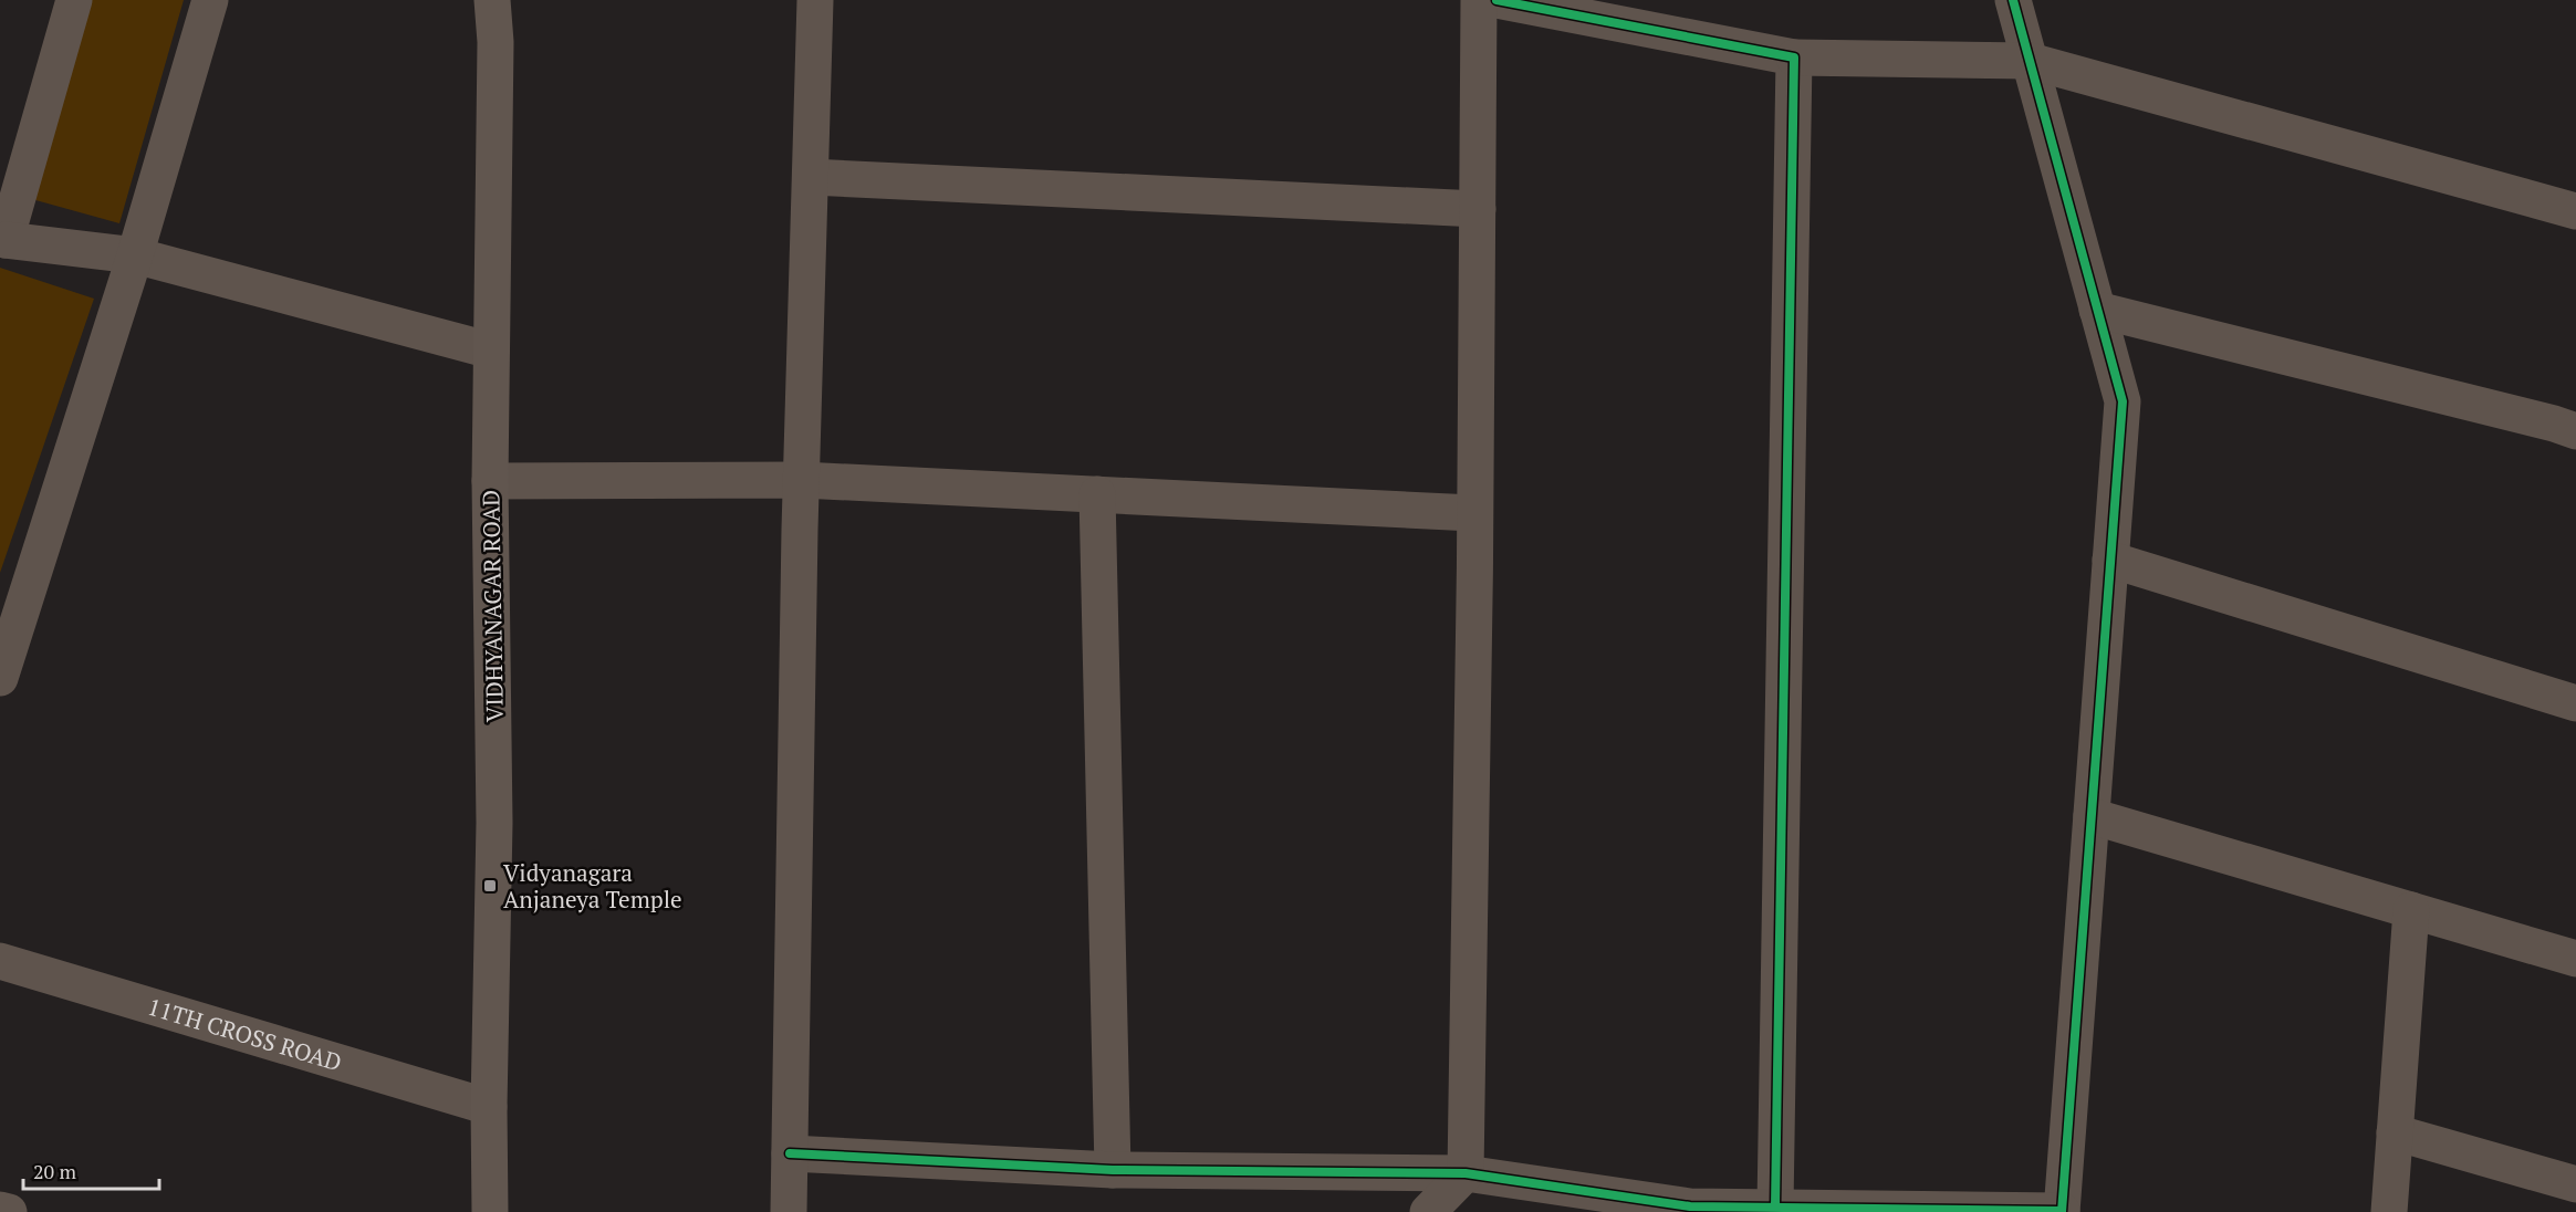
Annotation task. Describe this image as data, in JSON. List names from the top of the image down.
{
  "streets": {
    "street": ["VIDHYANAGAR ROAD", "11TH CROSS ROAD"]
  },
  "crossings": [
    ["VIDHYANAGAR ROAD", "11TH CROSS ROAD"]
  ],
  "places": {
    "transit": ["Vidyanagara Anjaneya Temple"]
  },
  "scale_bar": "20 m"
}
